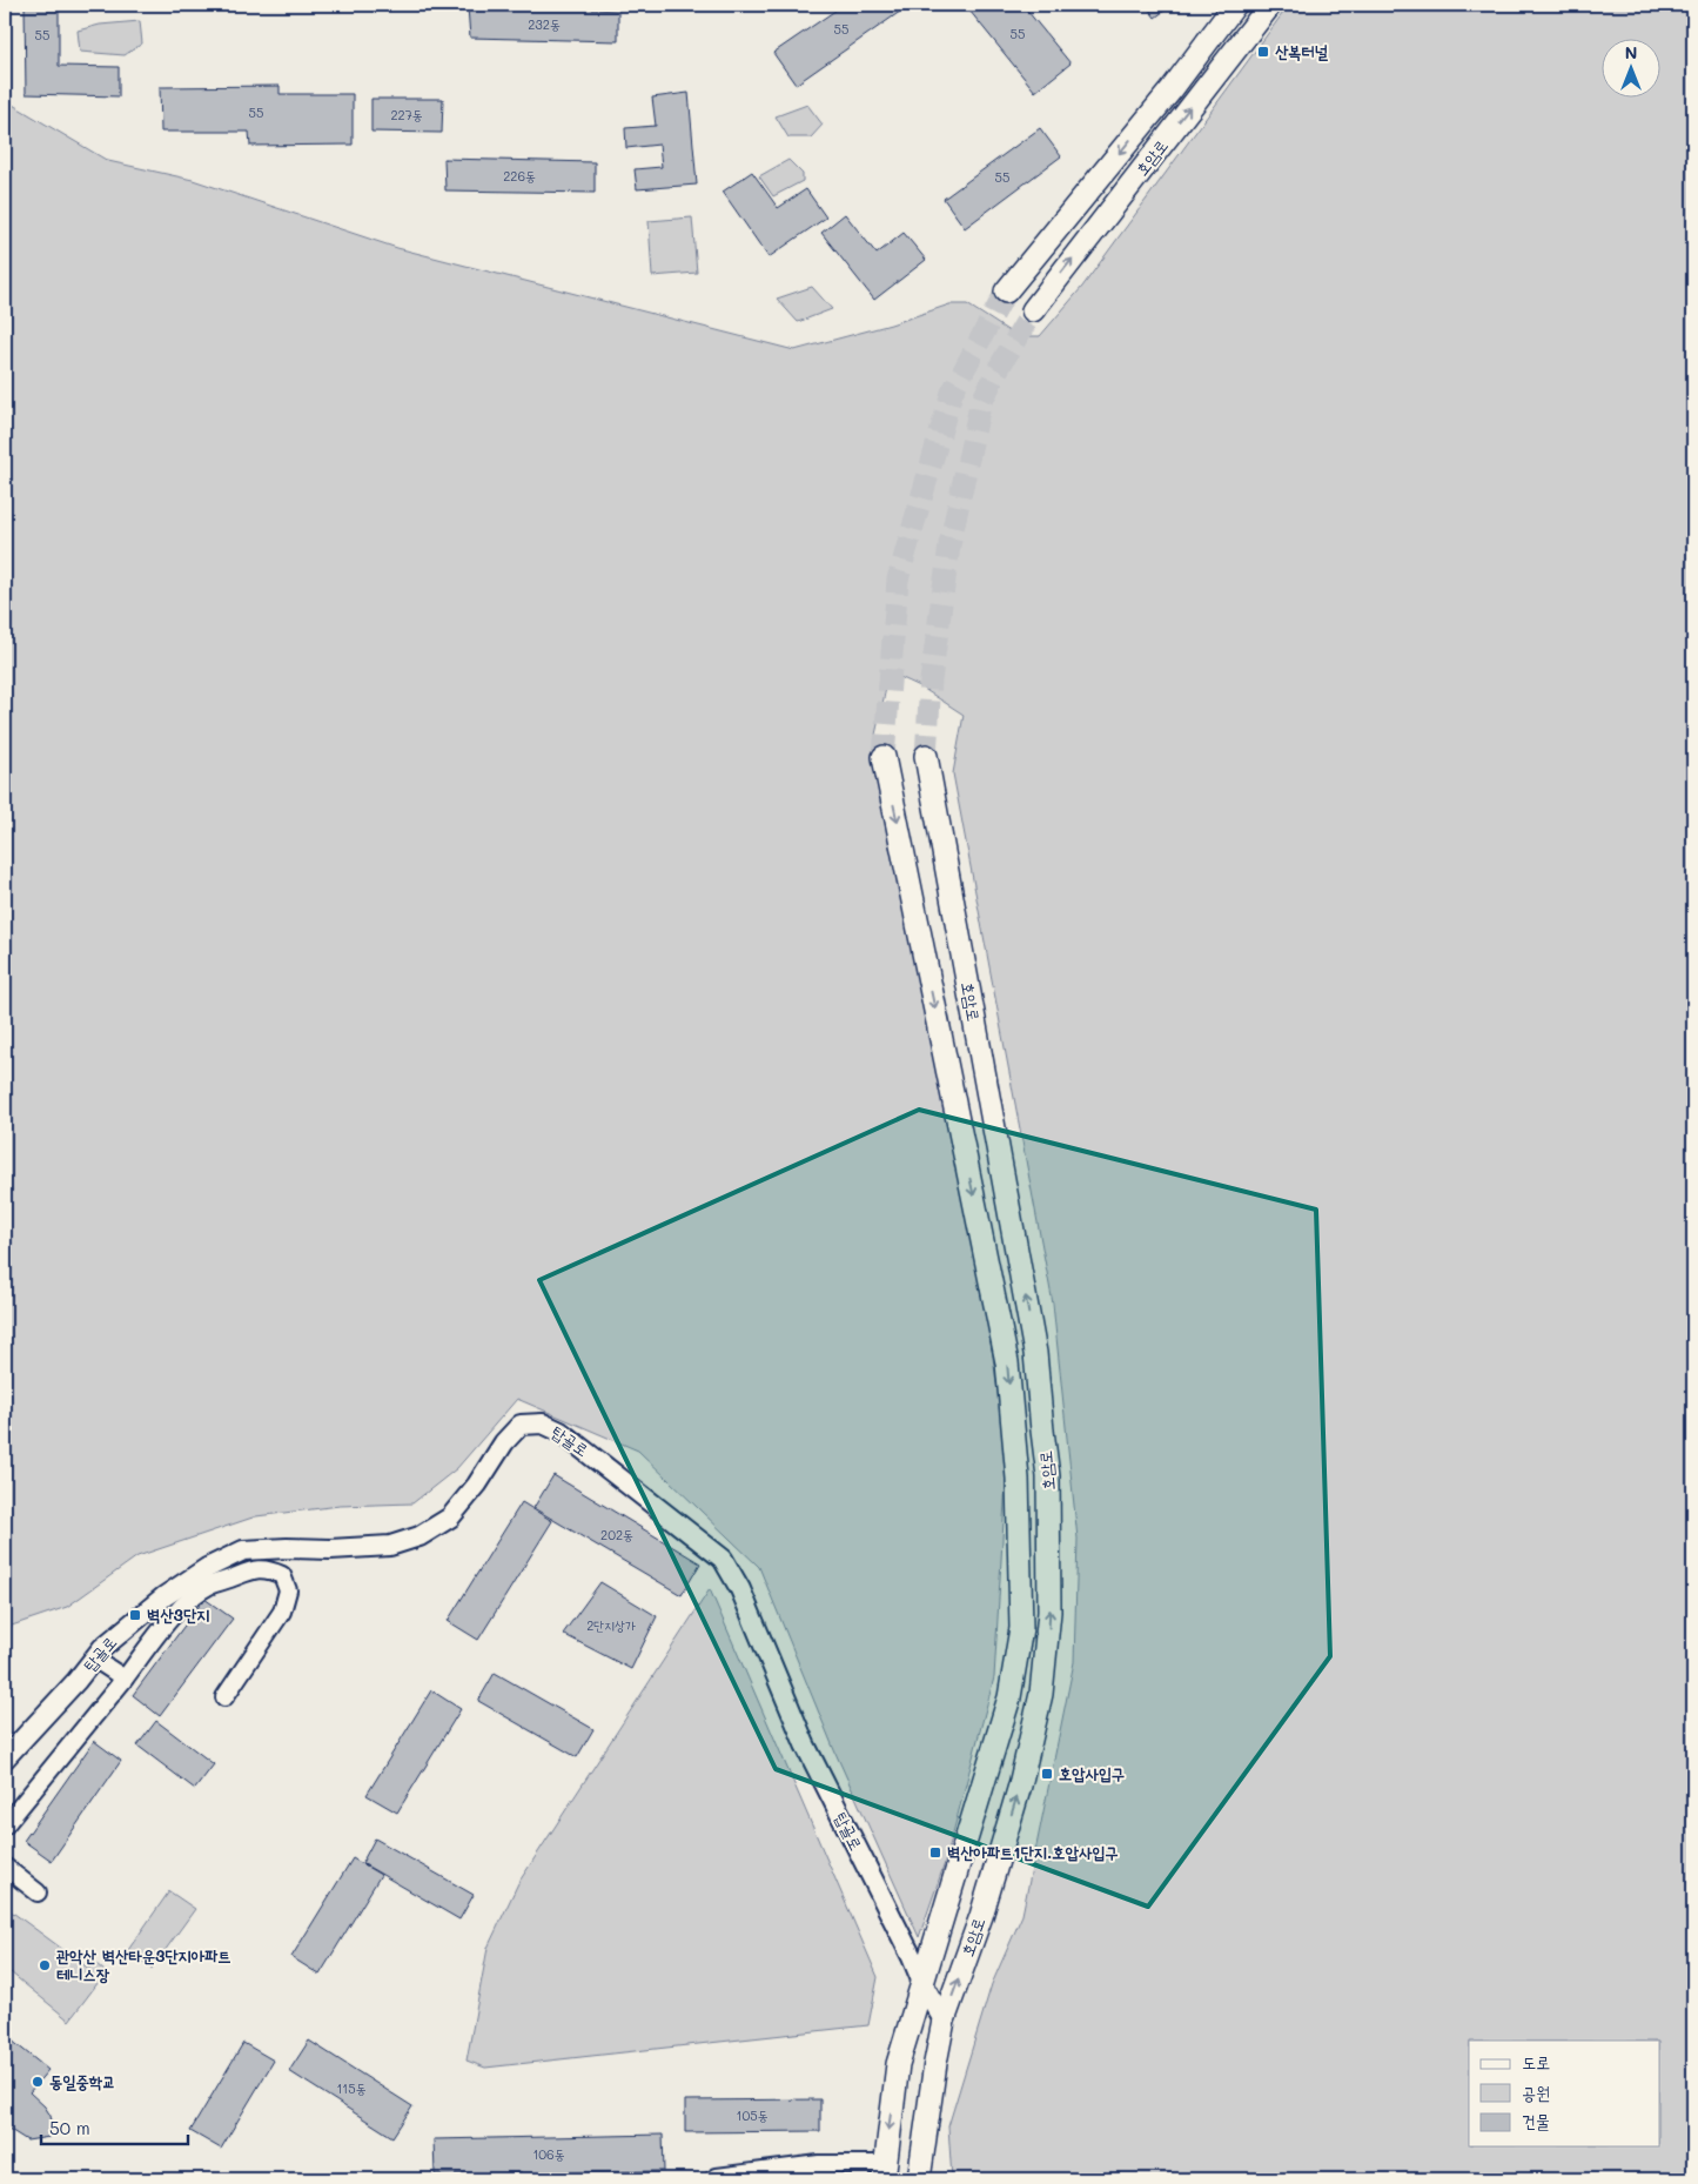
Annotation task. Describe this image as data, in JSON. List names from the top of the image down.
{
  "streets": {
    "main road": ["호암로"],
    "street": ["탑골로"]
  },
  "crossings": [
    ["호암로", "탑골로"]
  ],
  "places": {
    "transit": [
      "산복터널",
      "벽산3단지",
      "호압사입구",
      "벽산아파트1단지.호압사입구"
    ],
    "other": ["관악산 벽산타운3단지아파트 테니스장", "동일중학교"]
  },
  "house_numbers": [
    "232동",
    "55",
    "55",
    "55",
    "55",
    "227동",
    "226동",
    "55",
    "202동",
    "2단지상가",
    "115동",
    "105동",
    "106동"
  ],
  "legend": ["도로", "공원", "건물"],
  "scale_bar": "50 m",
  "north": "top"
}
